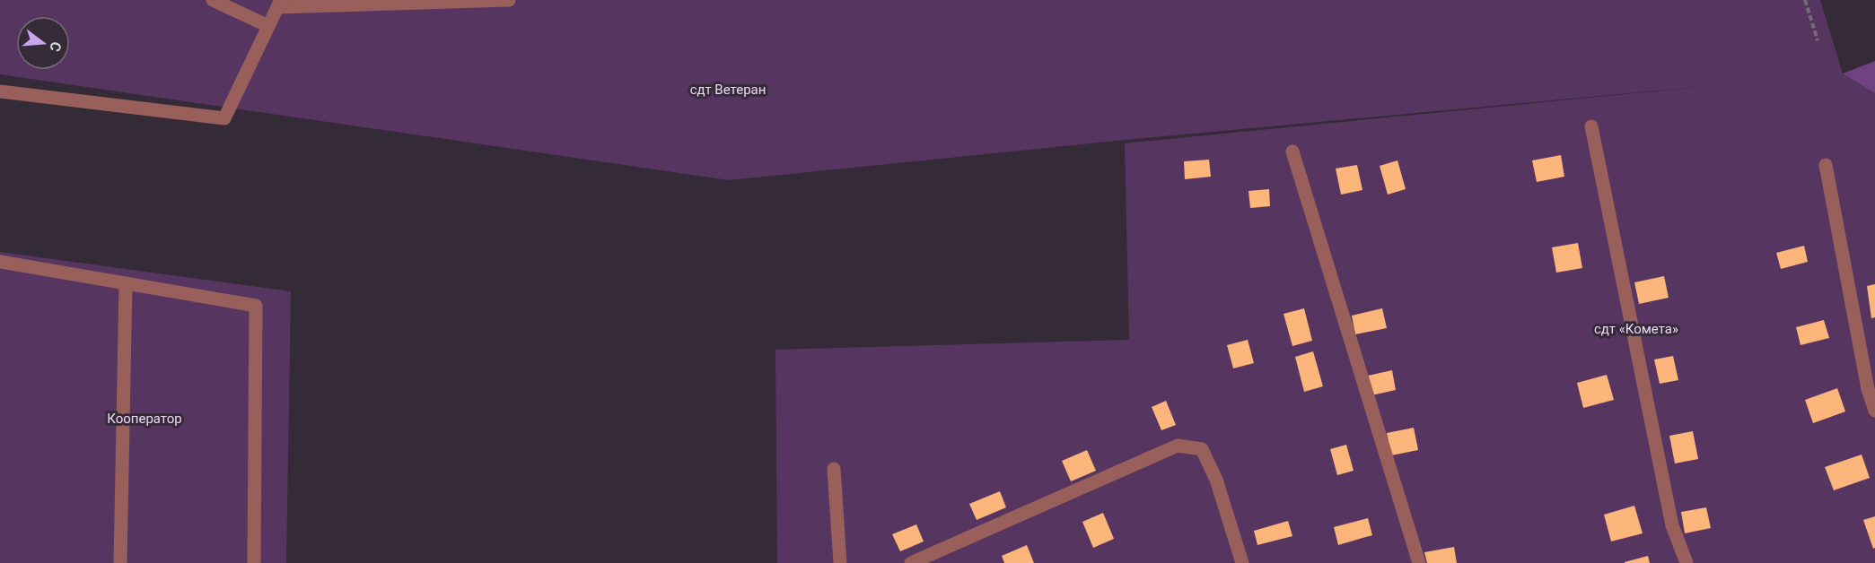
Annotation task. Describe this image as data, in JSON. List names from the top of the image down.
{
  "parks": ["сдт Ветеран", "сдт «Комета»", "Кооператор"],
  "north": "right"
}
